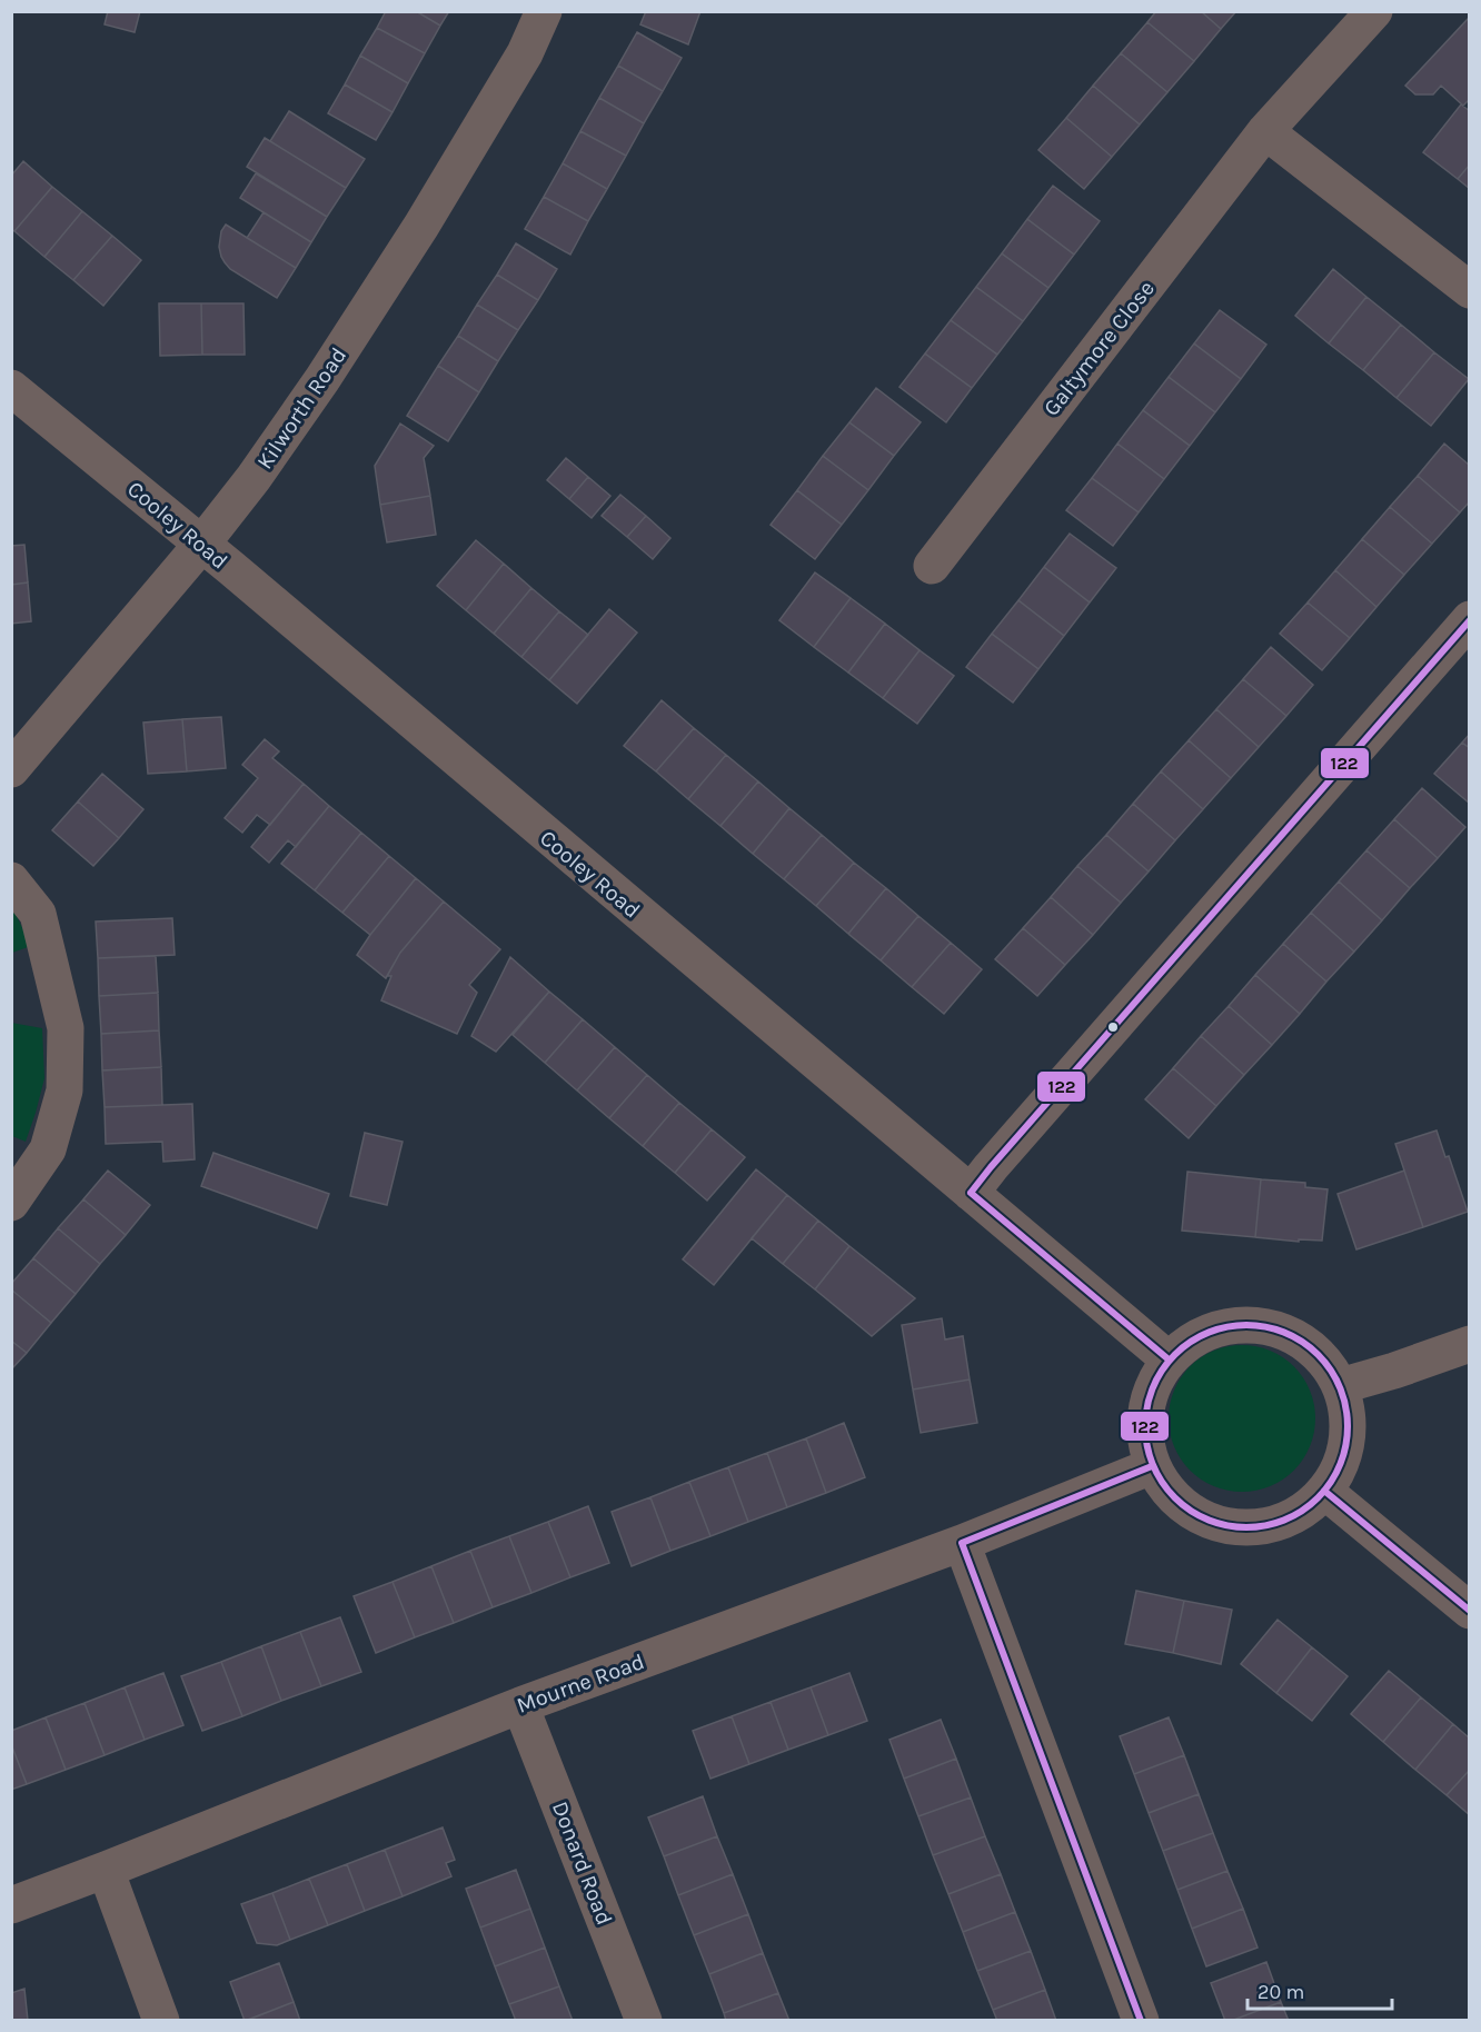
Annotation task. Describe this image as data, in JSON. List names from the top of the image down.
{
  "streets": {
    "street": [
      "Galtymore Close",
      "Kilworth Road",
      "Cooley Road",
      "Mourne Road",
      "Donard Road"
    ]
  },
  "crossings": [
    ["Kilworth Road", "Cooley Road"],
    ["Cooley Road", "Mourne Road"],
    ["Mourne Road", "Donard Road"]
  ],
  "lines": ["transit line 122"],
  "scale_bar": "20 m"
}
